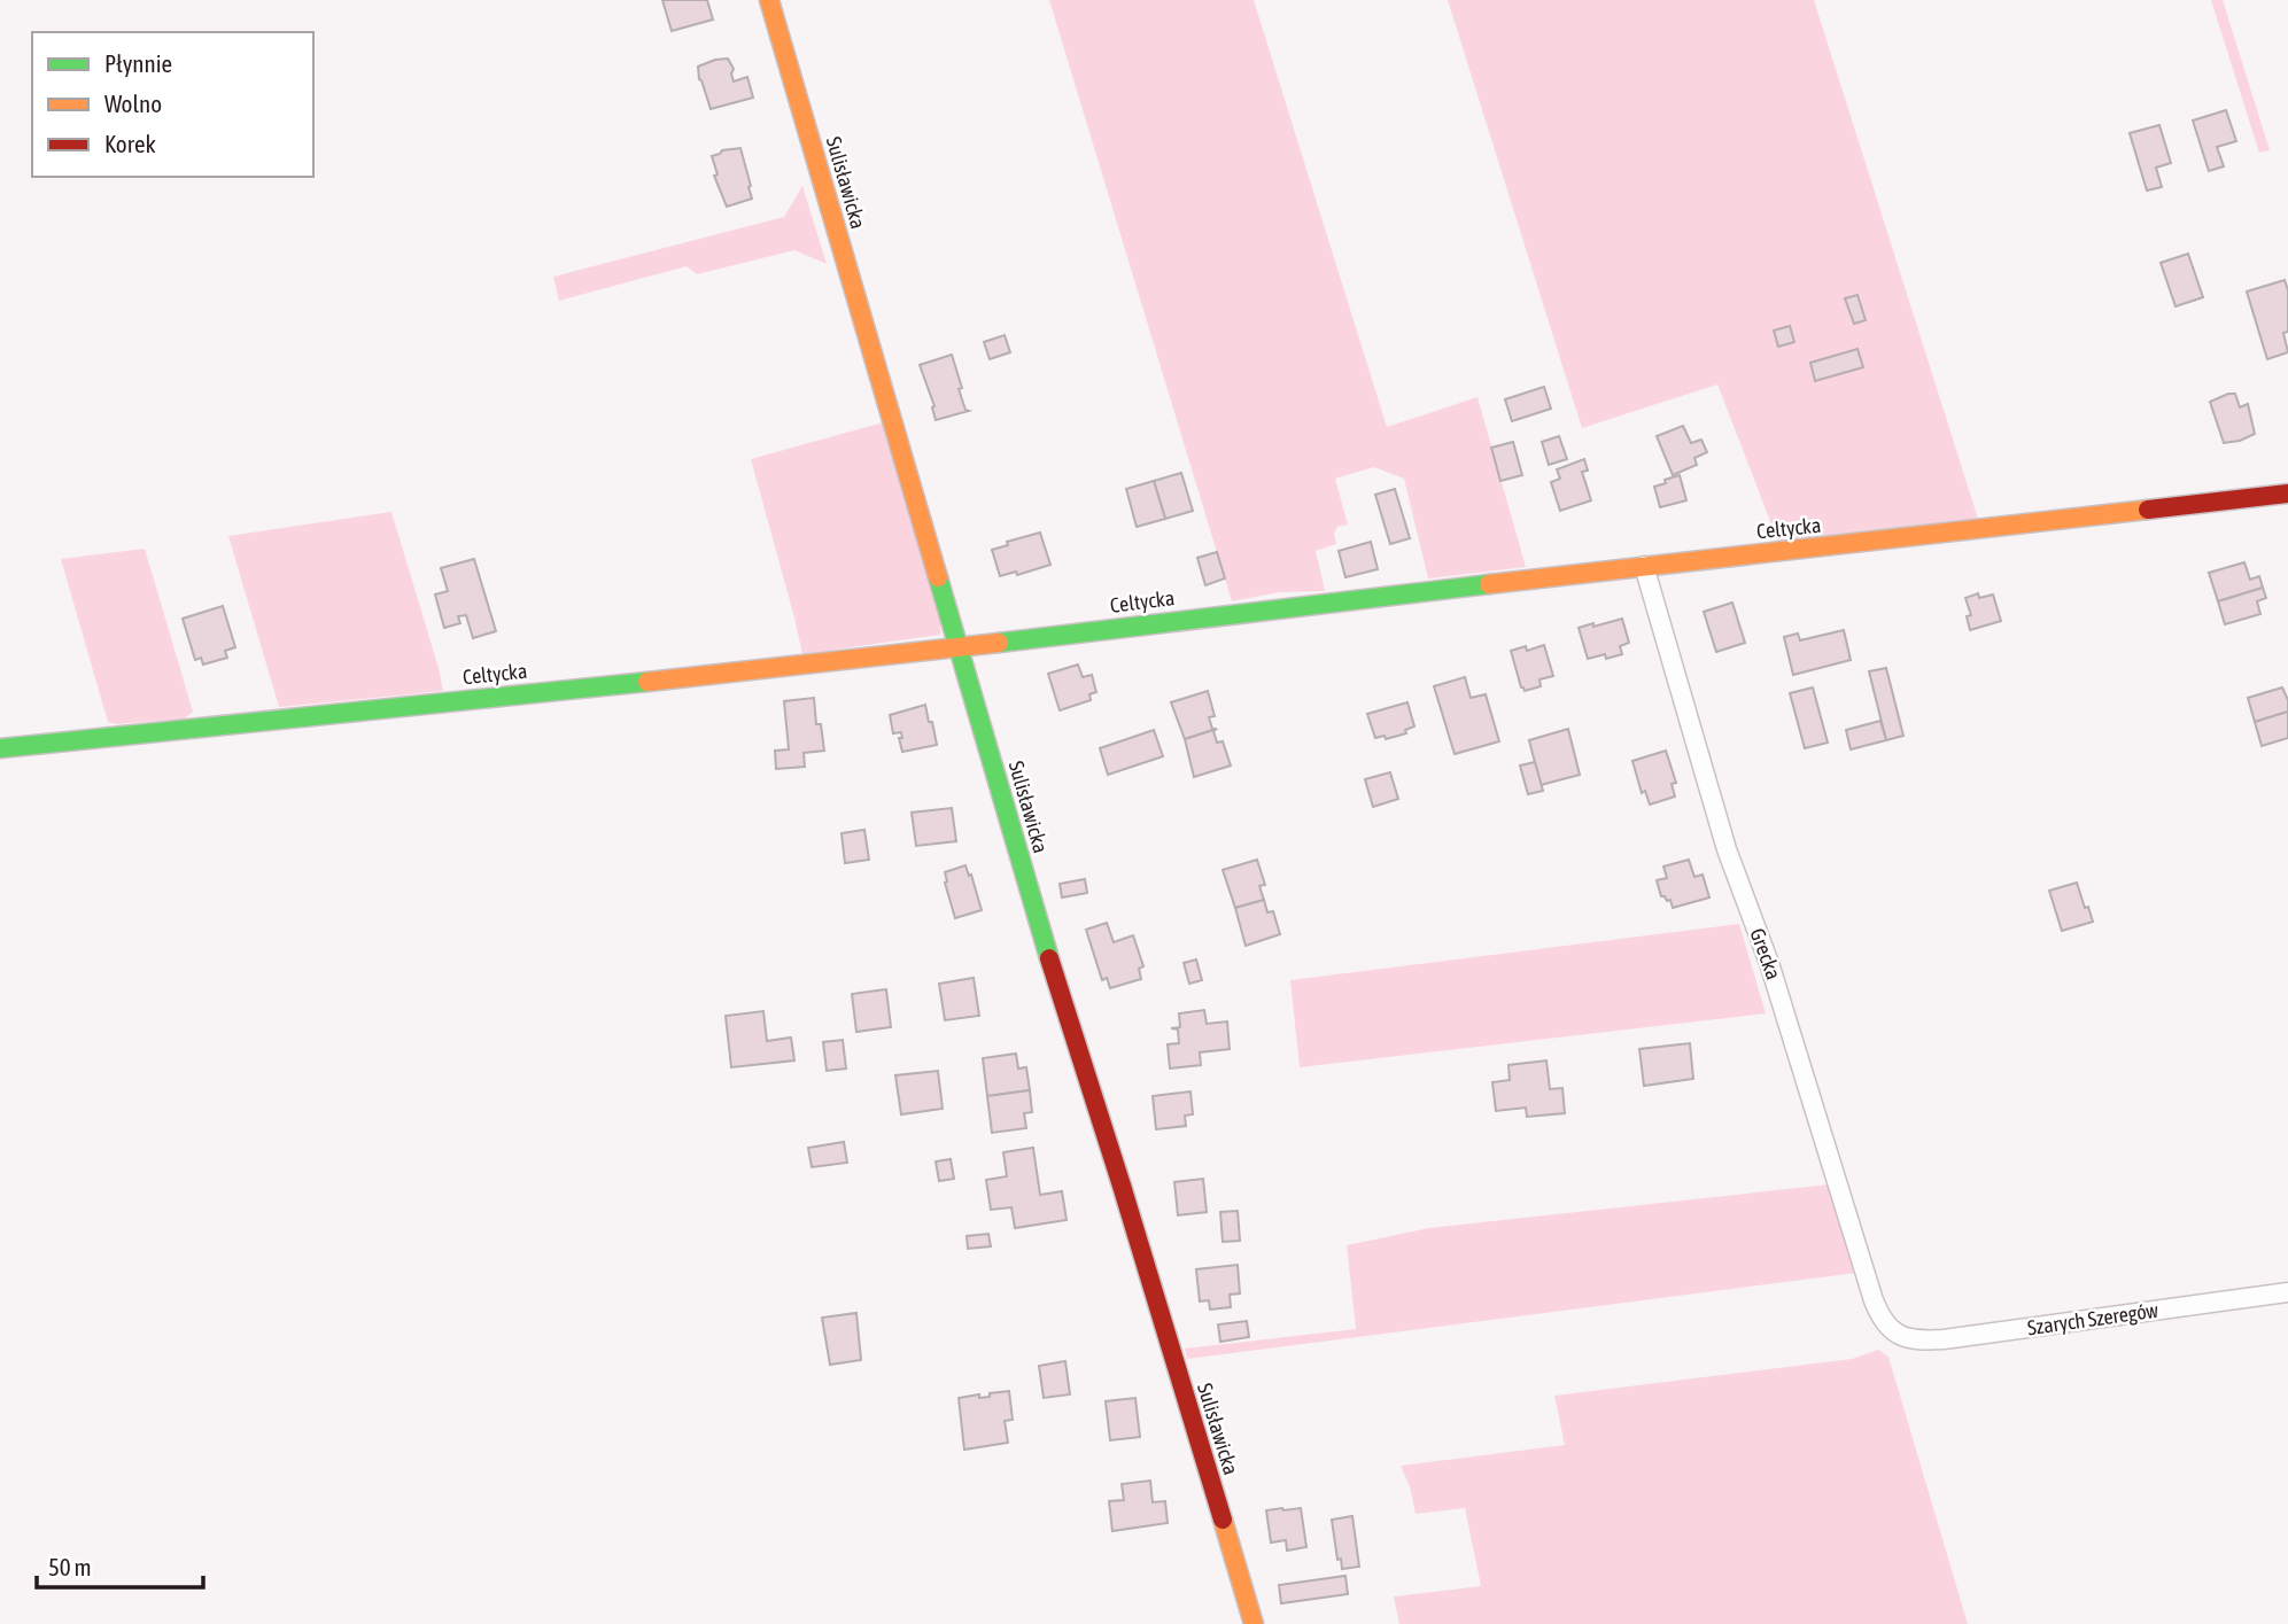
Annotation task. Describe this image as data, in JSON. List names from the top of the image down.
{
  "streets": {
    "street": [
      "Sulisławicka",
      "Celtycka",
      "Grecka",
      "Szarych Szeregów"
    ]
  },
  "crossings": [
    ["Sulisławicka", "Celtycka"],
    ["Celtycka", "Grecka"],
    ["Grecka", "Szarych Szeregów"]
  ],
  "legend": ["Płynnie", "Wolno", "Korek"],
  "scale_bar": "50 m"
}
